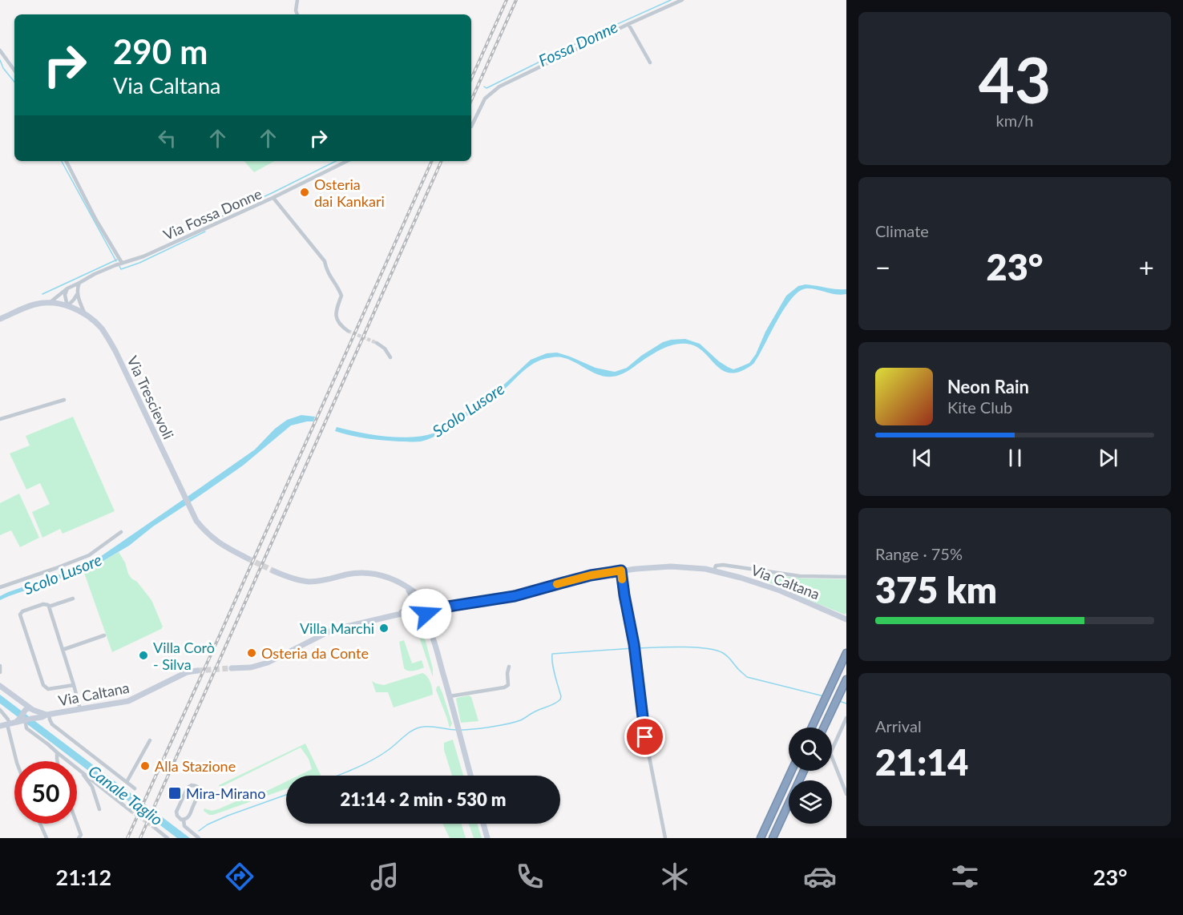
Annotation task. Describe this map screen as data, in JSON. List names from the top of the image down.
{
  "streets": {
    "main road": ["Via Trescievoli", "Via Caltana"],
    "street": ["Via Fossa Donne"]
  },
  "crossings": [
    ["Via Fossa Donne", "Via Trescievoli"]
  ],
  "water": ["Fossa Donne", "Scolo Lusore", "Canale Taglio"],
  "places": {
    "other": [
      "Osteria dai Kankari",
      "Villa Marchi",
      "Osteria da Conte",
      "Villa Corò - Silva",
      "Alla Stazione"
    ],
    "transit": ["Mira-Mirano"]
  },
  "page": {
    "tile": [
      ["43", "km/h"],
      "Climate",
      ["Range · 75%", "375 km"],
      ["Arrival", "21:14"]
    ],
    "turn": ["290 m", "Via Caltana"],
    "heat": ["−", "23°", "+"],
    "song": ["Neon Rain", "Kite Club"],
    "limit": "50",
    "trip": "21:14 · 2 min · 530 m",
    "tabs": ["21:12", "23°"]
  }
}
